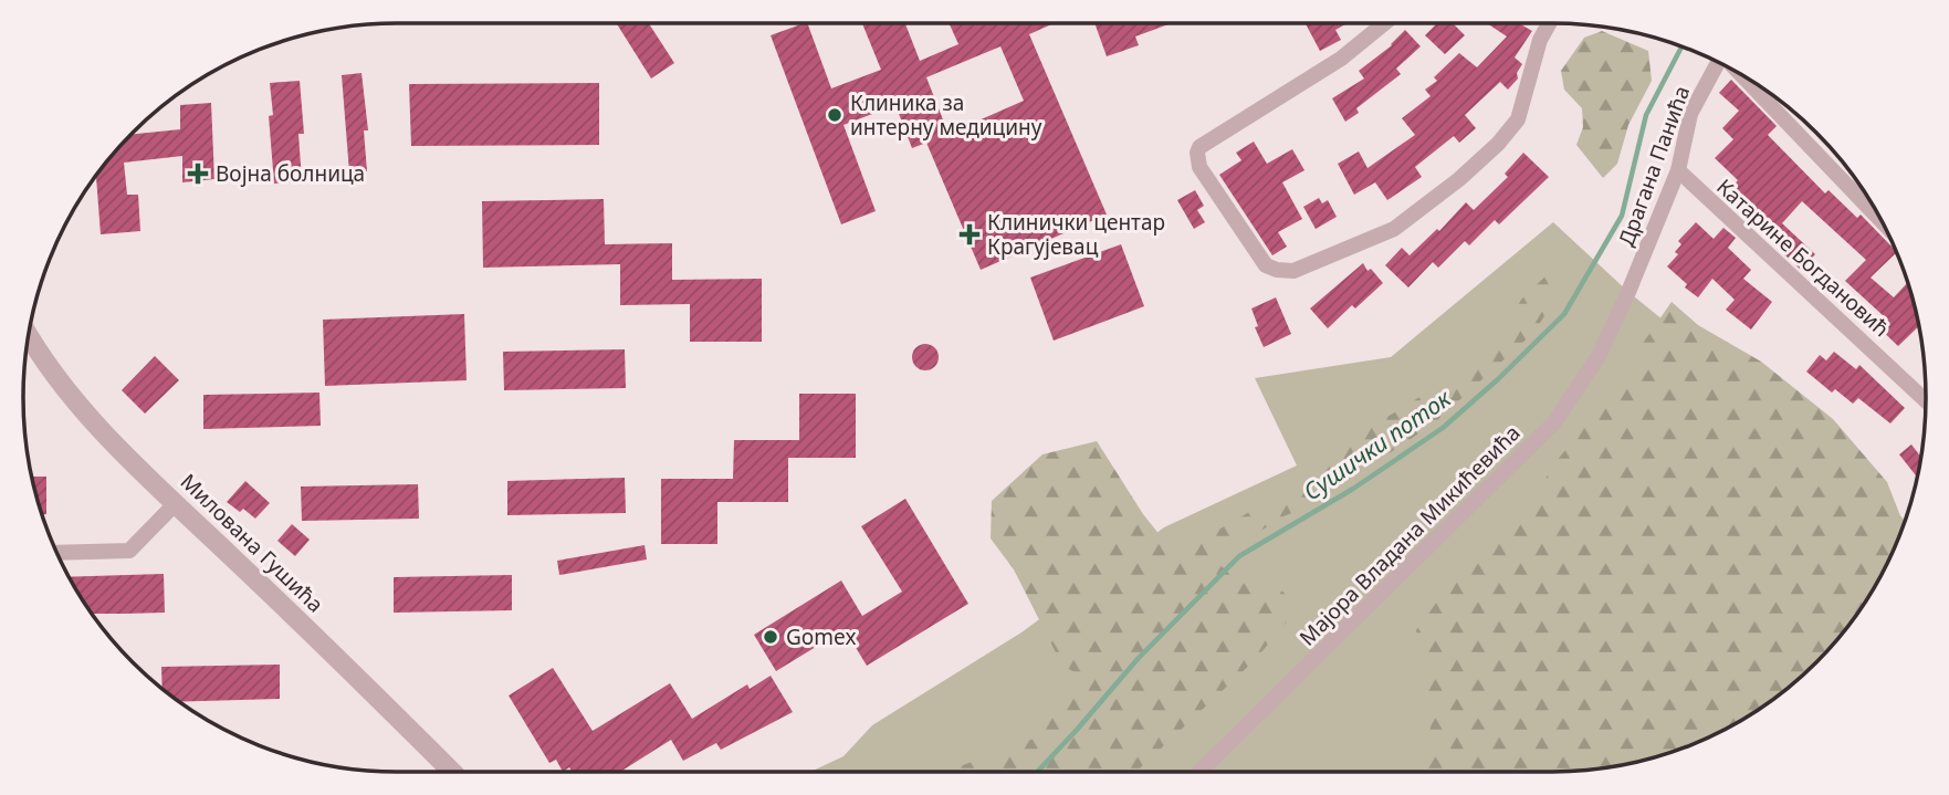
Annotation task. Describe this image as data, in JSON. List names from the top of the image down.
{
  "streets": {
    "street": [
      "Драгана Панића",
      "Катарине Богдановић",
      "Мајора Владана Микићевића",
      "Милована Гушића"
    ]
  },
  "crossings": [
    ["Драгана Панића", "Катарине Богдановић"],
    ["Драгана Панића", "Мајора Владана Микићевића"]
  ],
  "water": ["Сушички поток"],
  "places": {
    "other": ["Клиника за интерну медицину", "Gomex"],
    "health": ["Војна болница", "Клинички центар Крагујевац"]
  }
}
